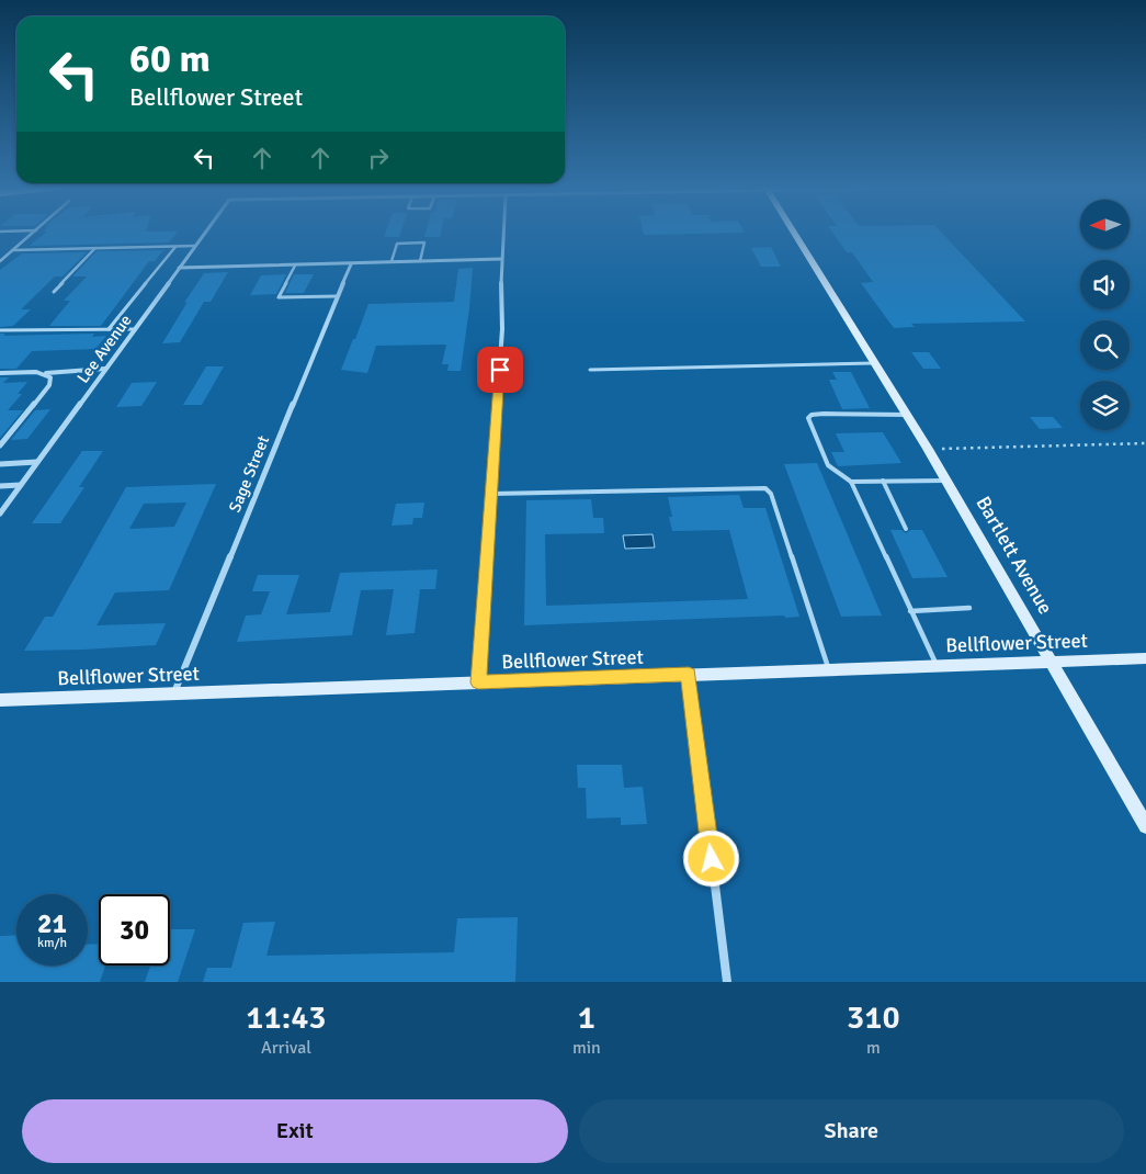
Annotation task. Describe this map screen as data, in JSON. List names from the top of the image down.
{
  "streets": {
    "street": [
      "Lee Avenue",
      "Sage Street",
      "Bartlett Avenue",
      "Bellflower Street"
    ]
  },
  "crossings": [
    ["Sage Street", "Bellflower Street"],
    ["Bartlett Avenue", "Bellflower Street"]
  ],
  "north": "left",
  "page": {
    "turn": ["60 m", "Bellflower Street"],
    "speed": "21 km/h",
    "limit": "30",
    "eta": [
      "11:43",
      "Arrival",
      "1",
      "min",
      "310",
      "m"
    ],
    "buttons": ["Exit", "Share"]
  }
}
